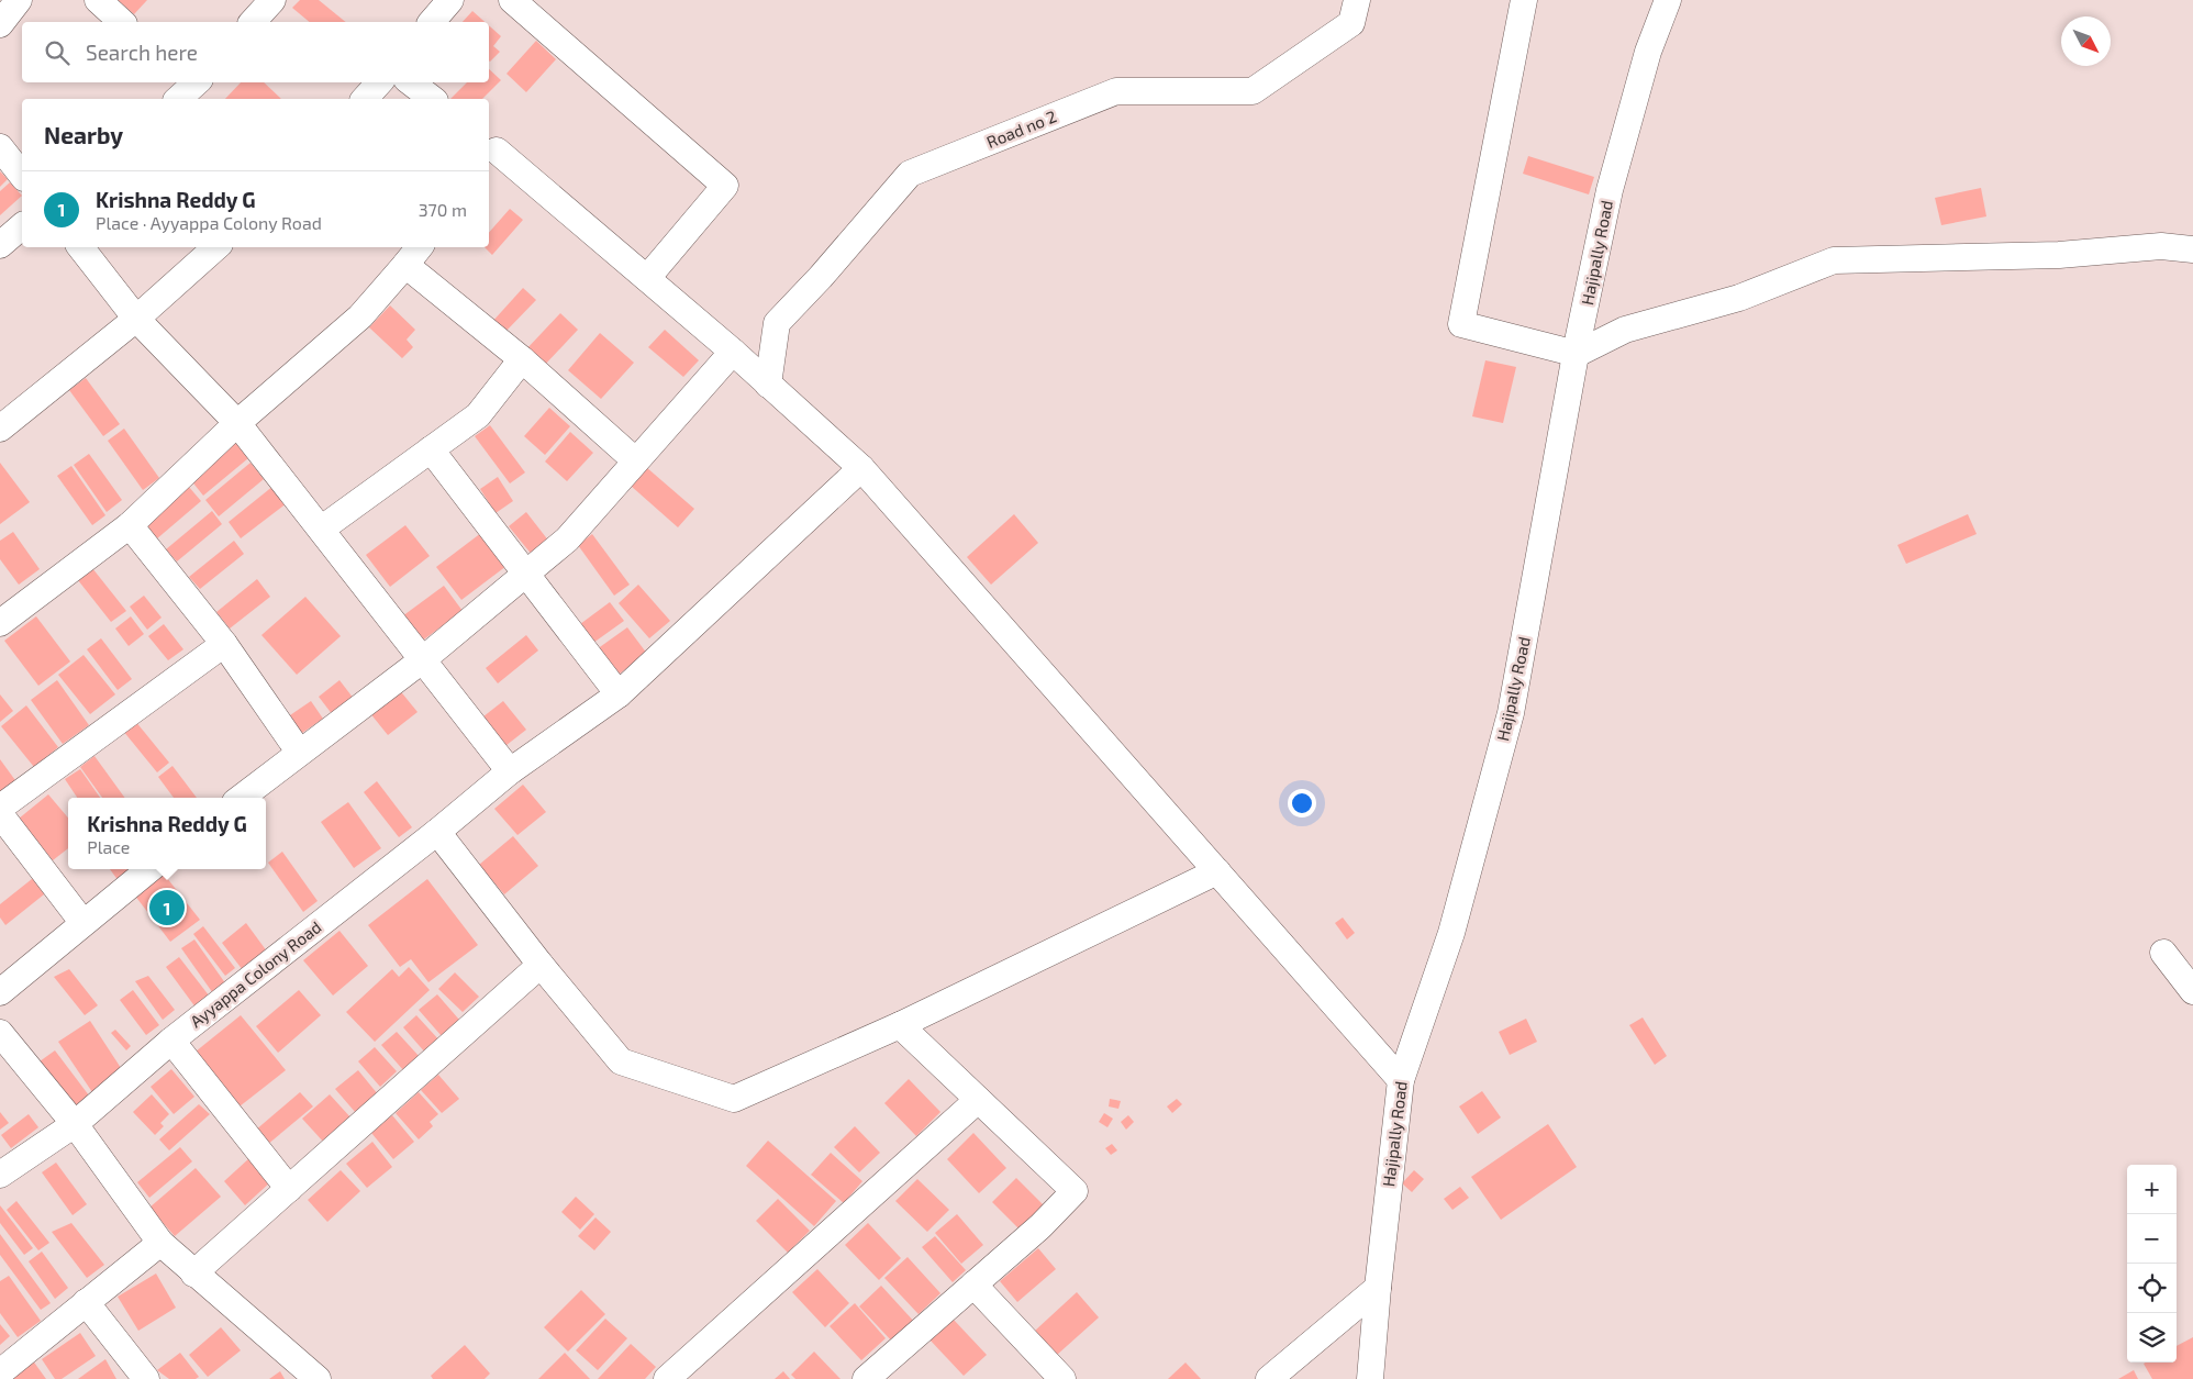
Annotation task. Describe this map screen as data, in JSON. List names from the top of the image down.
{
  "streets": {
    "street": ["Road no 2", "Hajipally Road", "Ayyappa Colony Road"]
  },
  "north": "bottom right",
  "page": {
    "search": "Search here",
    "heading": "Nearby",
    "list": [
      {
        "mark": "1",
        "name": "Krishna Reddy G",
        "note": "Place · Ayyappa Colony Road",
        "value": "370 m"
      }
    ],
    "popup": ["Krishna Reddy G", "Place"],
    "pins": "1",
    "map_buttons": ["+", "−"]
  }
}
